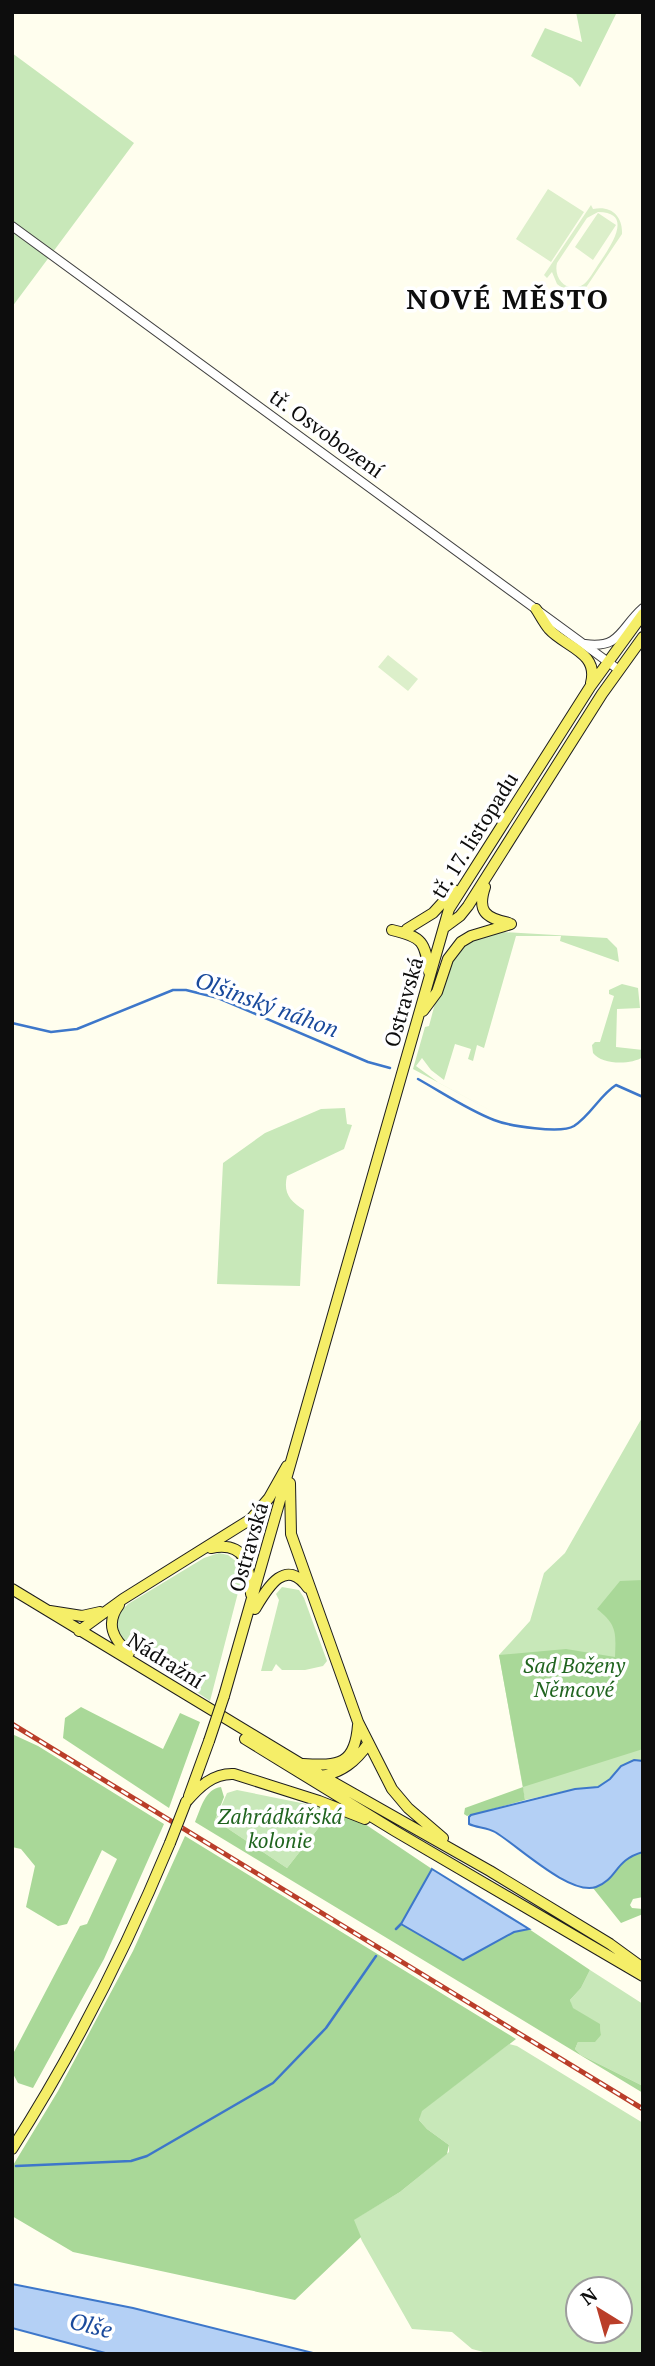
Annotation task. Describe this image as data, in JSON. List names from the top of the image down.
{
  "streets": {
    "main road": ["tř. 17. listopadu", "Ostravská", "Nádražní"],
    "street": ["tř. Osvobození"]
  },
  "crossings": [
    ["tř. Osvobození", "tř. 17. listopadu"],
    ["tř. 17. listopadu", "Ostravská"]
  ],
  "districts": ["NOVÉ MĚSTO"],
  "water": ["Olšinský náhon", "Olše"],
  "parks": ["Sad Boženy Němcové", "Zahrádkářská kolonie"],
  "north": "top left"
}
